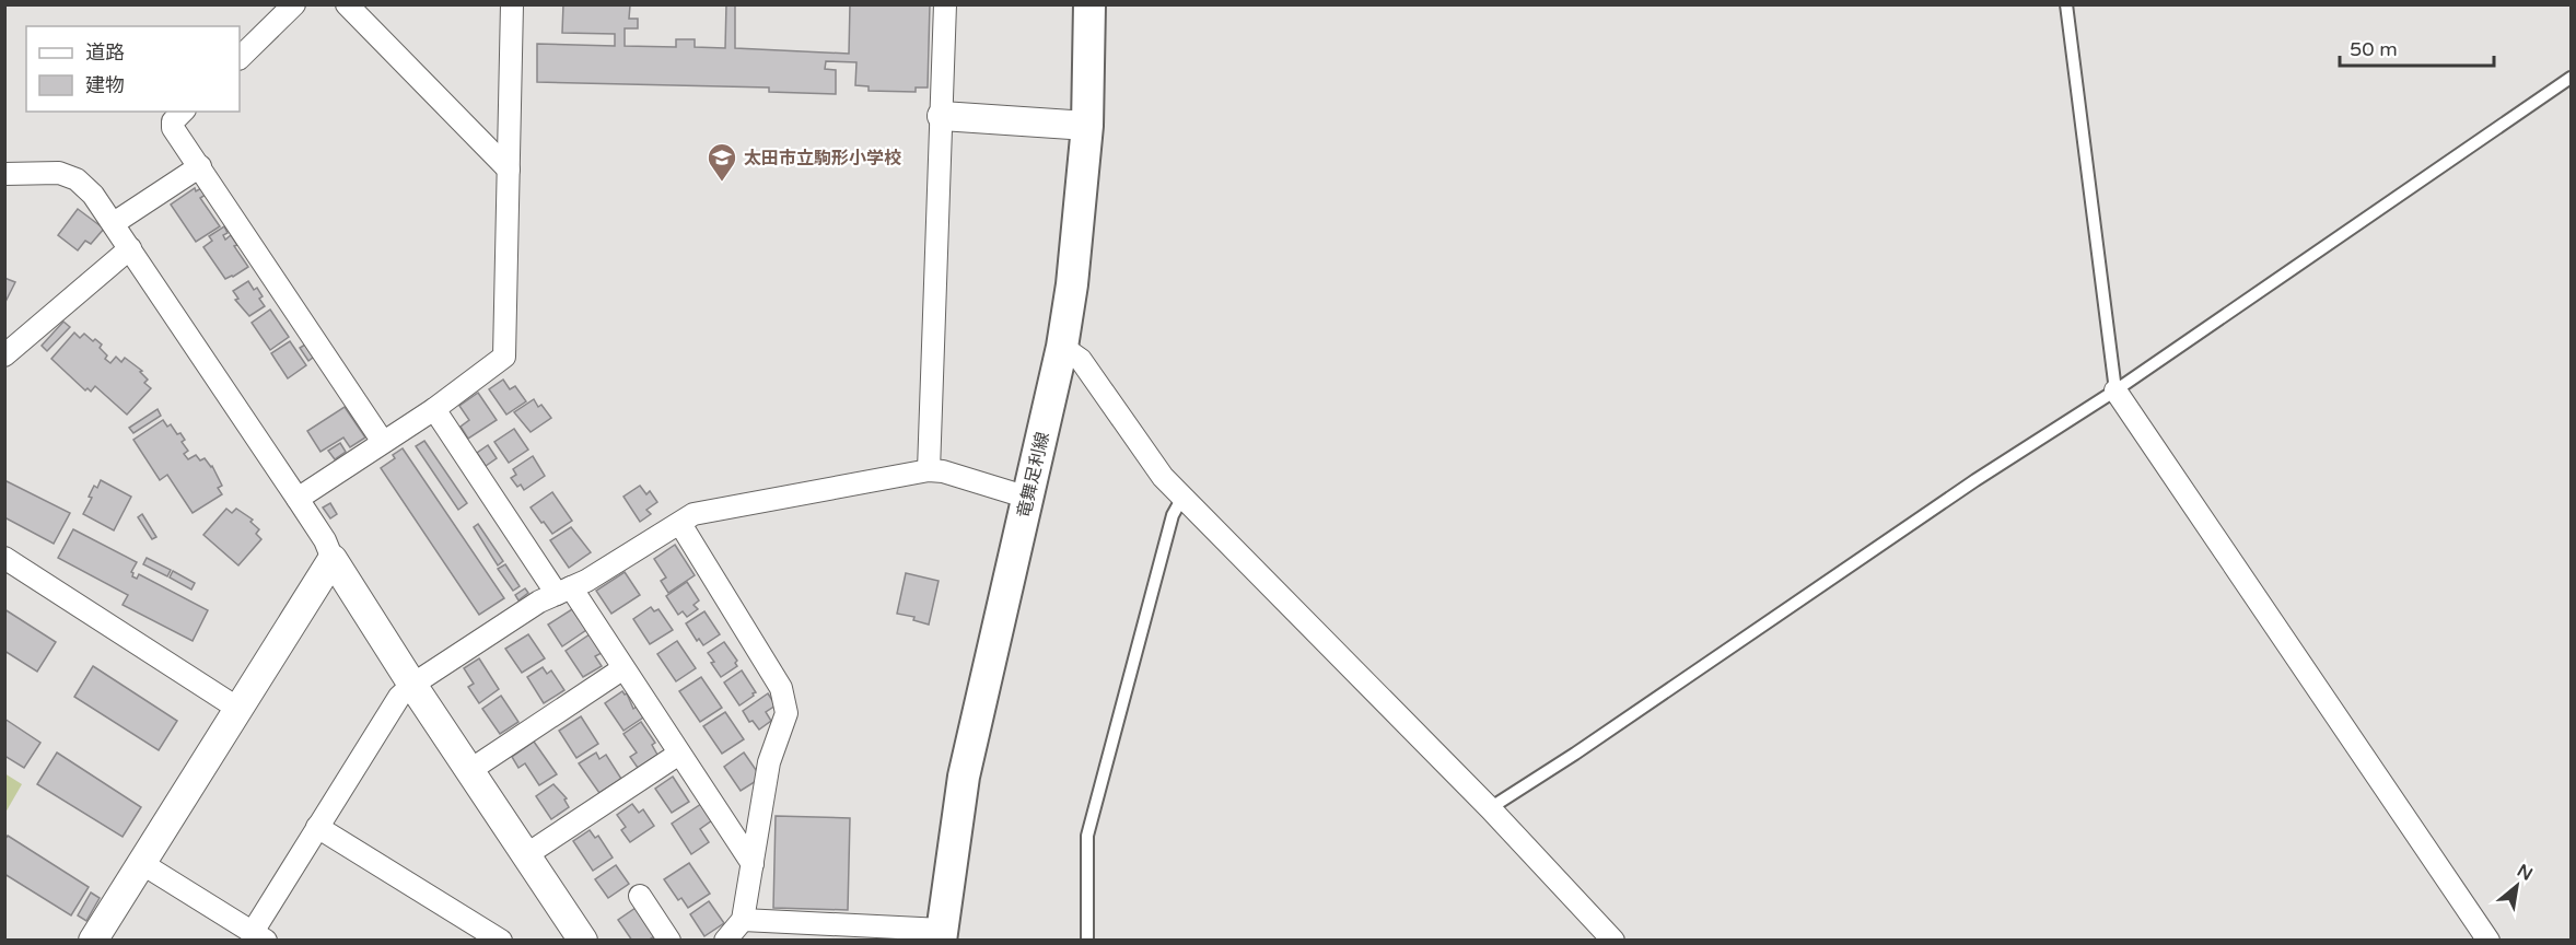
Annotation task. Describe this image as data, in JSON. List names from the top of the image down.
{
  "streets": {
    "main road": ["竜舞足利線"]
  },
  "places": {
    "school or university": ["太田市立駒形小学校"]
  },
  "legend": ["道路", "建物"],
  "scale_bar": "50 m",
  "north": "top right"
}
